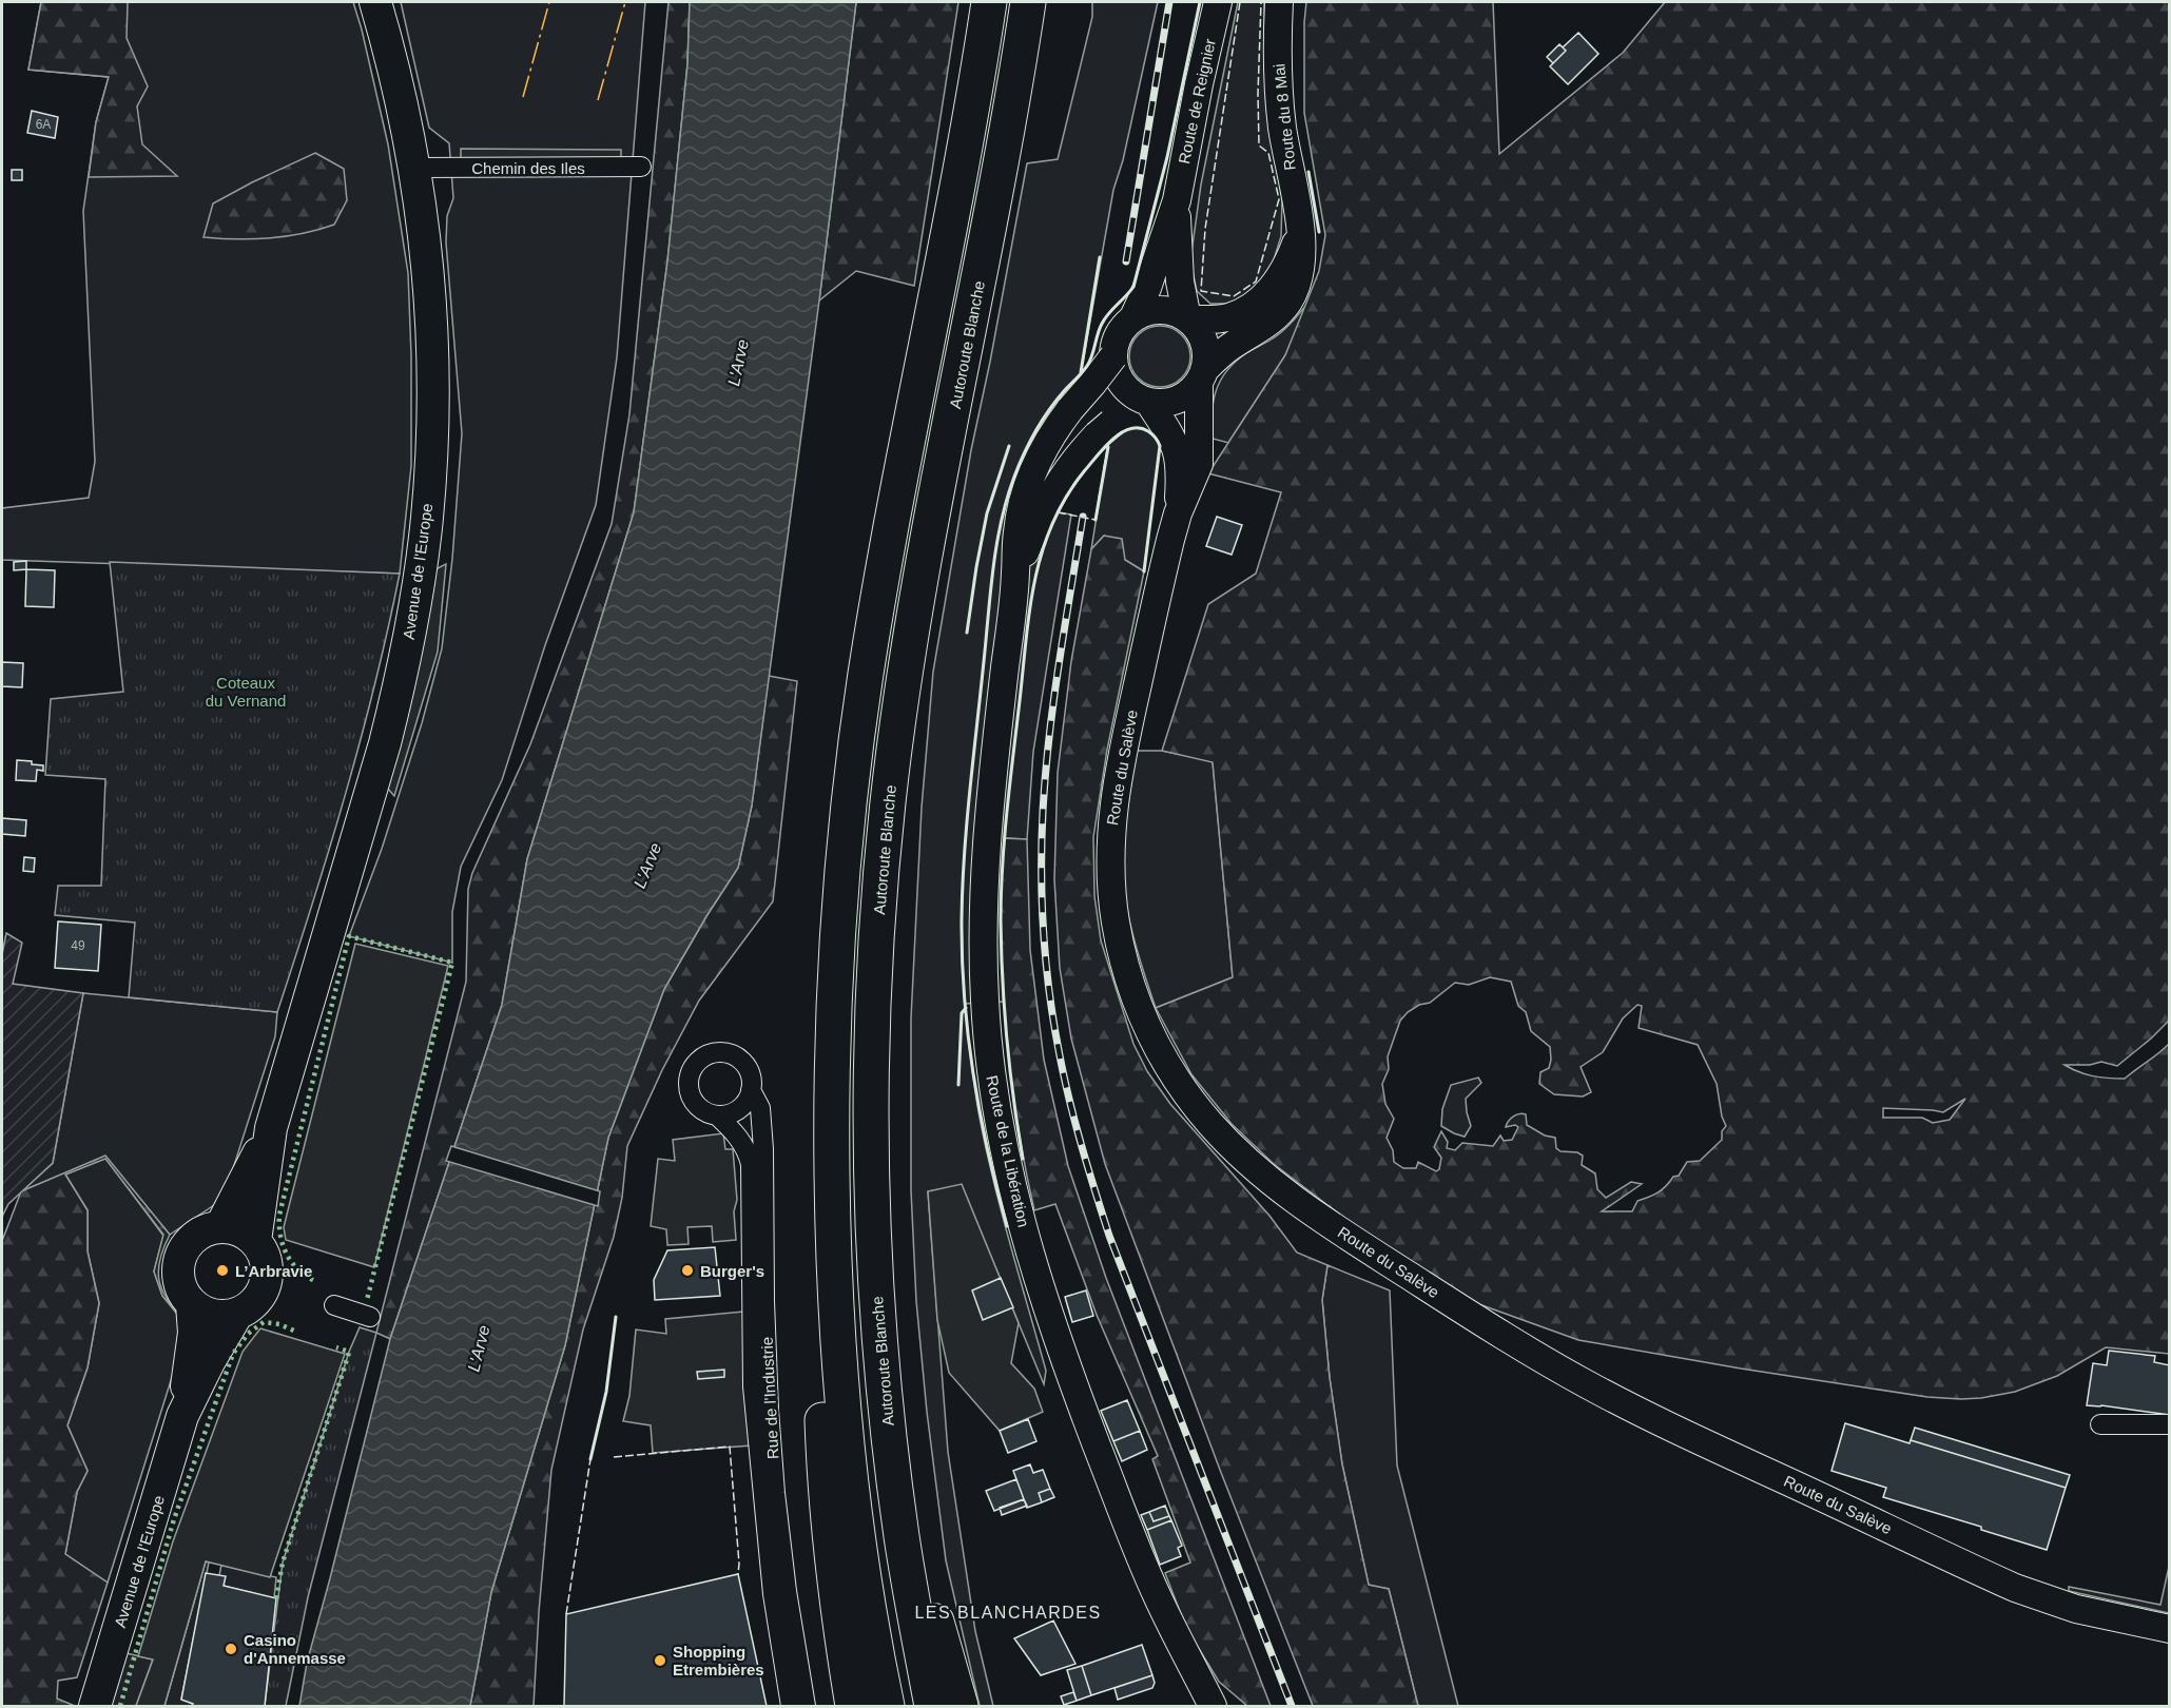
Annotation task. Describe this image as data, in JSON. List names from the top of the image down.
{
  "streets": {
    "highway": ["Autoroute Blanche"],
    "main road": [
      "Route de Reignier",
      "Route du 8 Mai",
      "Avenue de l'Europe",
      "Route du Salève",
      "Route de la Libération"
    ],
    "street": ["Chemin des Iles", "Rue de l'Industrie"]
  },
  "crossings": [
    ["Route de Reignier", "Route du 8 Mai"],
    ["Route de Reignier", "Route du Salève"],
    ["Route de Reignier", "Route de la Libération"],
    ["Route du 8 Mai", "Route du Salève"],
    ["Route du 8 Mai", "Route de la Libération"],
    ["Chemin des Iles", "Avenue de l'Europe"],
    ["Route du Salève", "Route de la Libération"]
  ],
  "districts": ["LES BLANCHARDES"],
  "water": ["L'Arve"],
  "parks": ["Coteaux du Vernand"],
  "places": [
    "L’Arbravie",
    "Burger's",
    "Casino d'Annemasse",
    "Shopping Etrembières"
  ],
  "house_numbers": ["6A", "49"]
}
